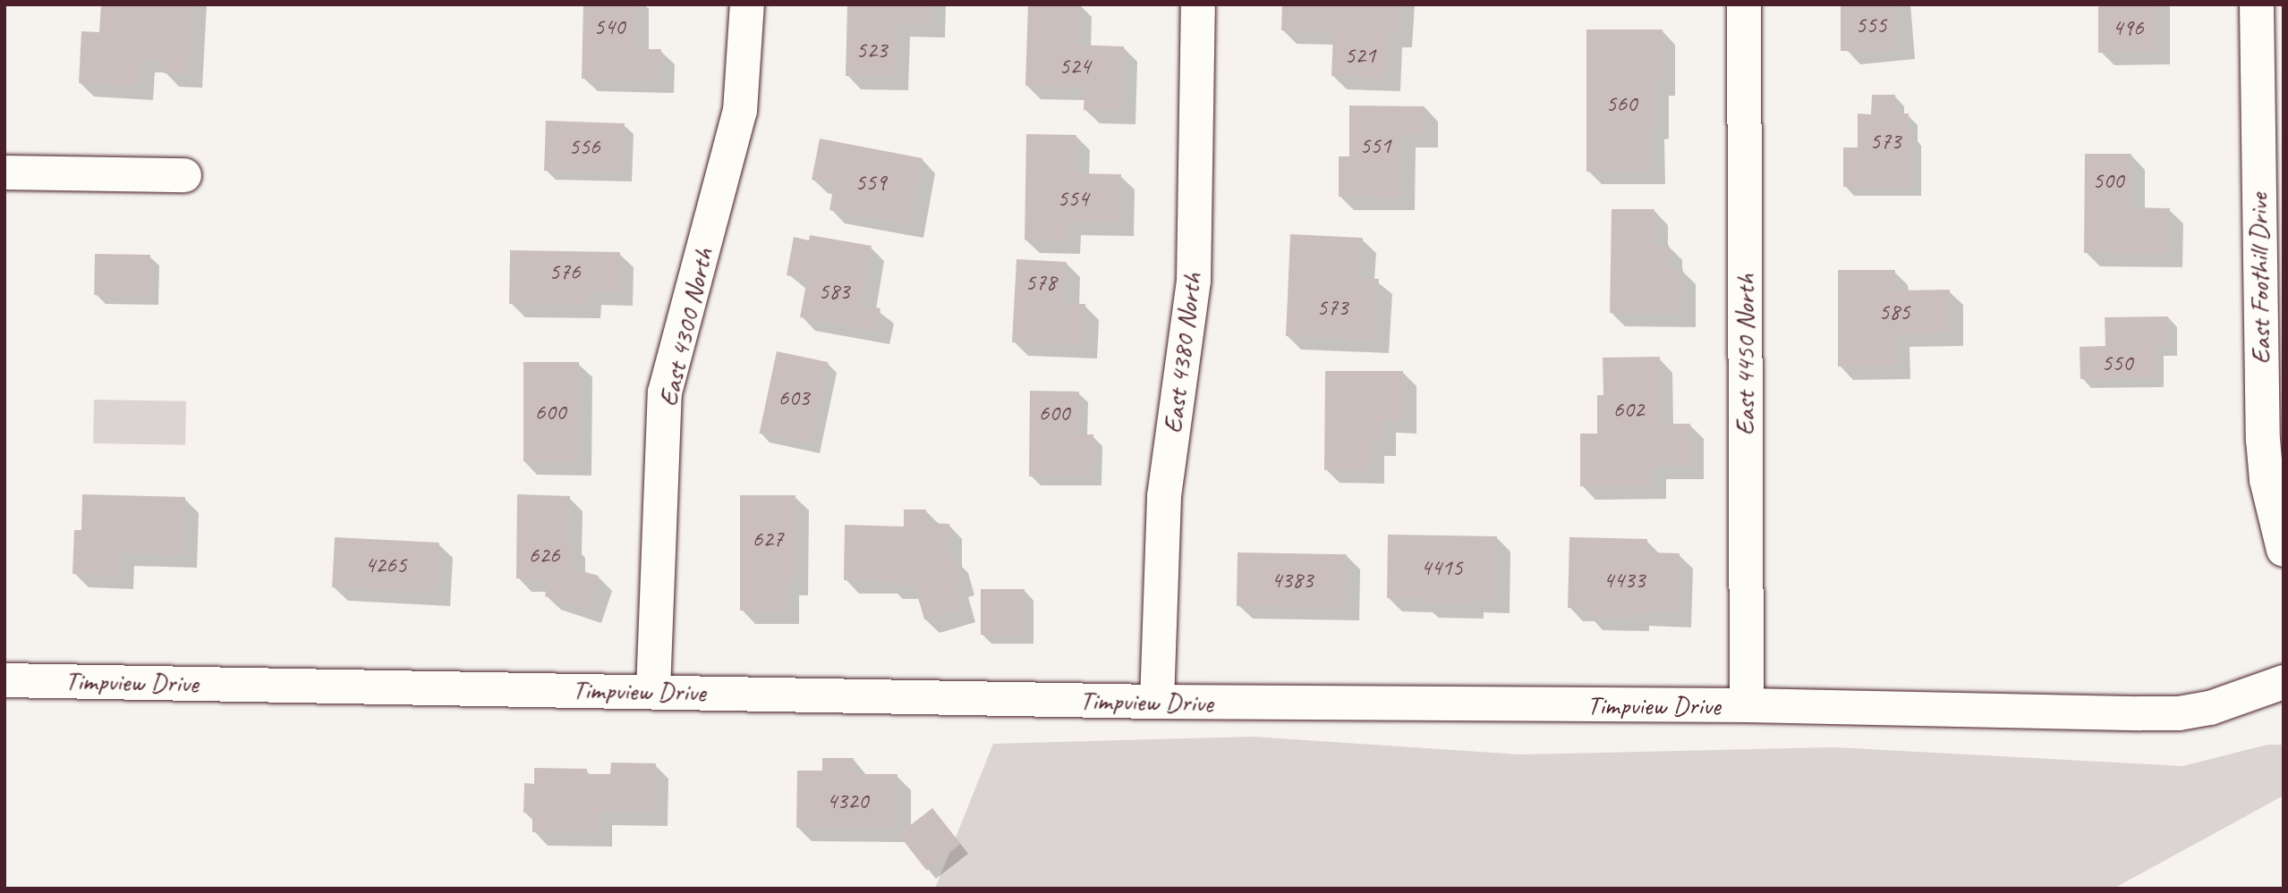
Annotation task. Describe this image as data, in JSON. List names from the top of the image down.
{
  "streets": {
    "street": [
      "East Foothill Drive",
      "East 4300 North",
      "East 4380 North",
      "East 4450 North",
      "Timpview Drive"
    ]
  },
  "crossings": [
    ["East 4300 North", "Timpview Drive"],
    ["East 4380 North", "Timpview Drive"],
    ["East 4450 North", "Timpview Drive"]
  ],
  "house_numbers": [
    "555",
    "540",
    "496",
    "523",
    "521",
    "524",
    "560",
    "573",
    "551",
    "556",
    "500",
    "559",
    "554",
    "576",
    "578",
    "583",
    "573",
    "585",
    "550",
    "603",
    "602",
    "600",
    "600",
    "627",
    "626",
    "4265",
    "4415",
    "4383",
    "4433",
    "4320"
  ]
}
